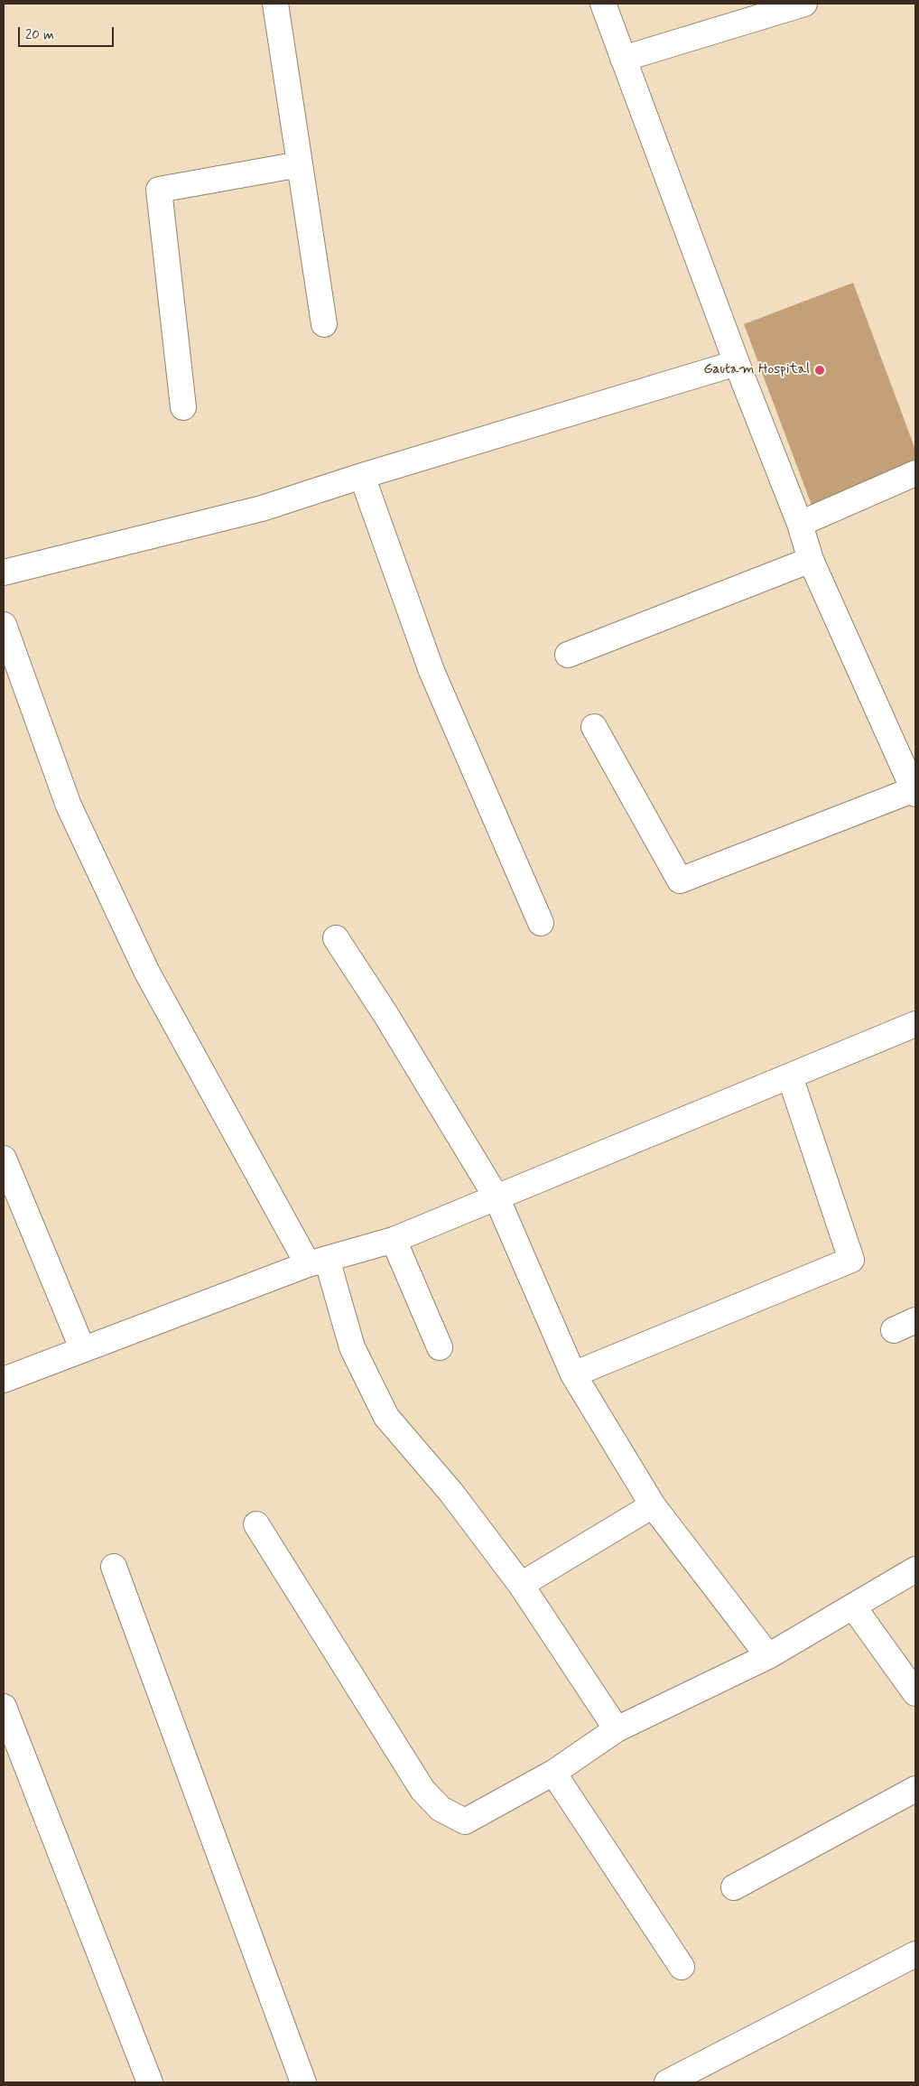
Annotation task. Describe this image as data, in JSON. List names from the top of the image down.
{
  "places": ["Gautam Hospital"],
  "scale_bar": "20 m"
}
